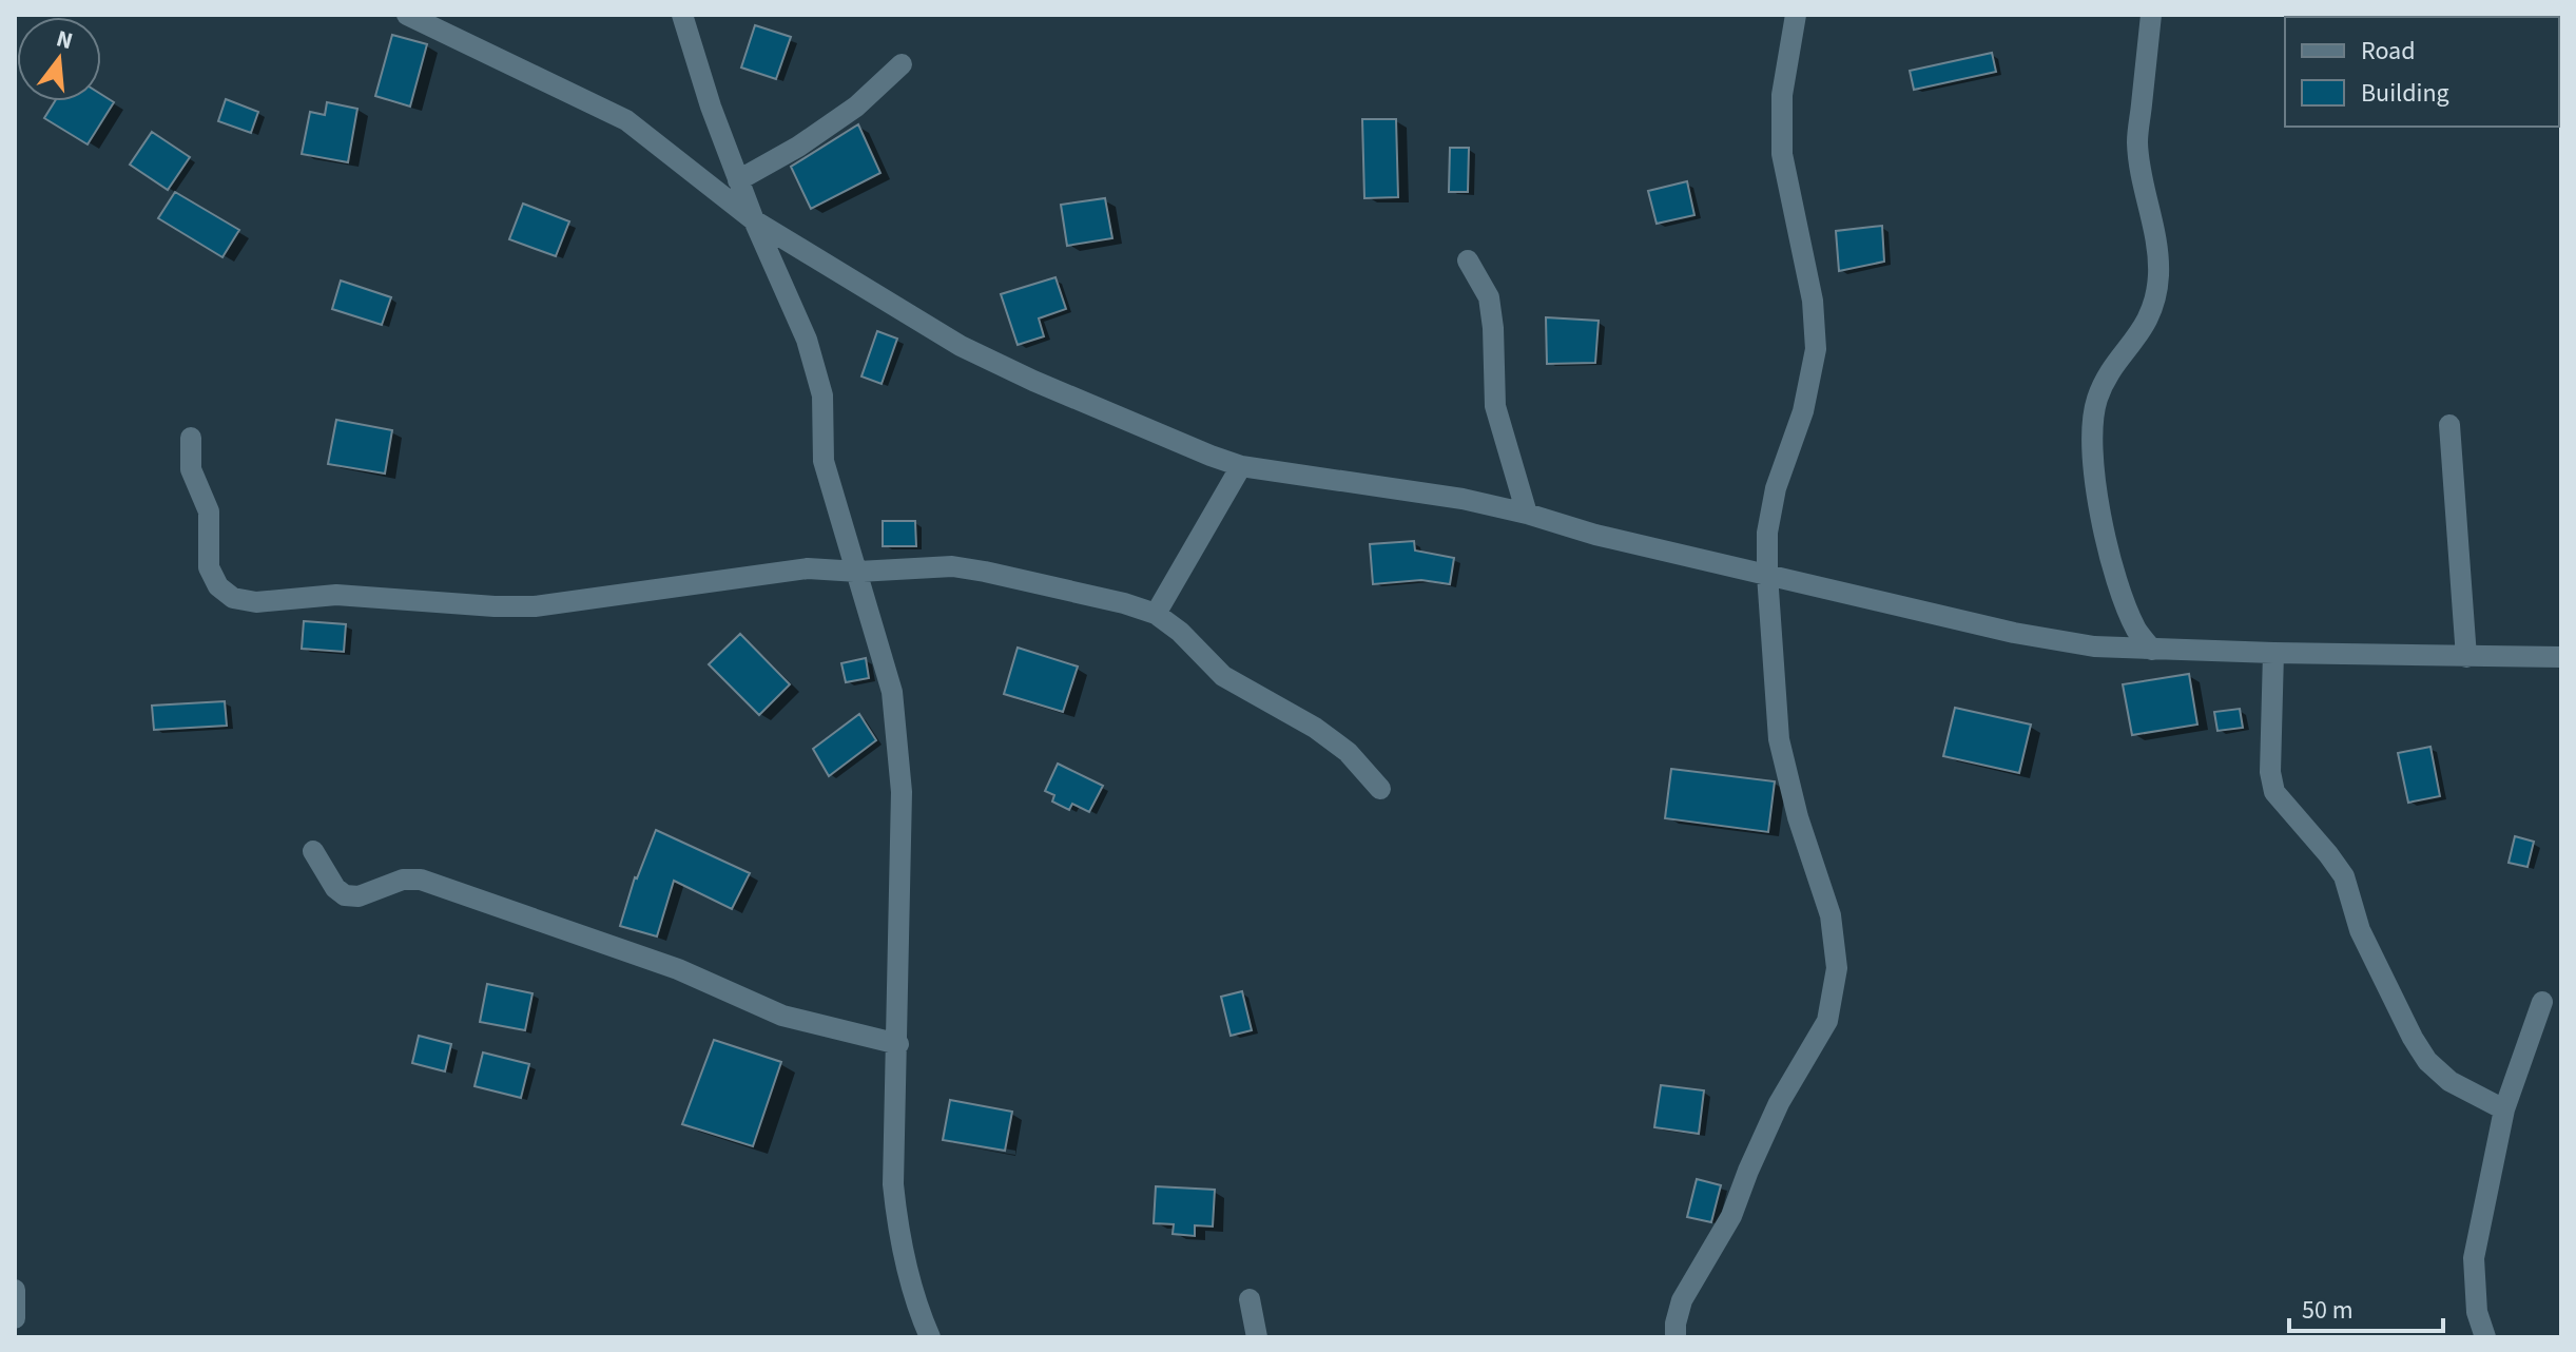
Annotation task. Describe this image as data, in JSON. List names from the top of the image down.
{
  "legend": ["Road", "Building"],
  "scale_bar": "50 m",
  "north": "top"
}
